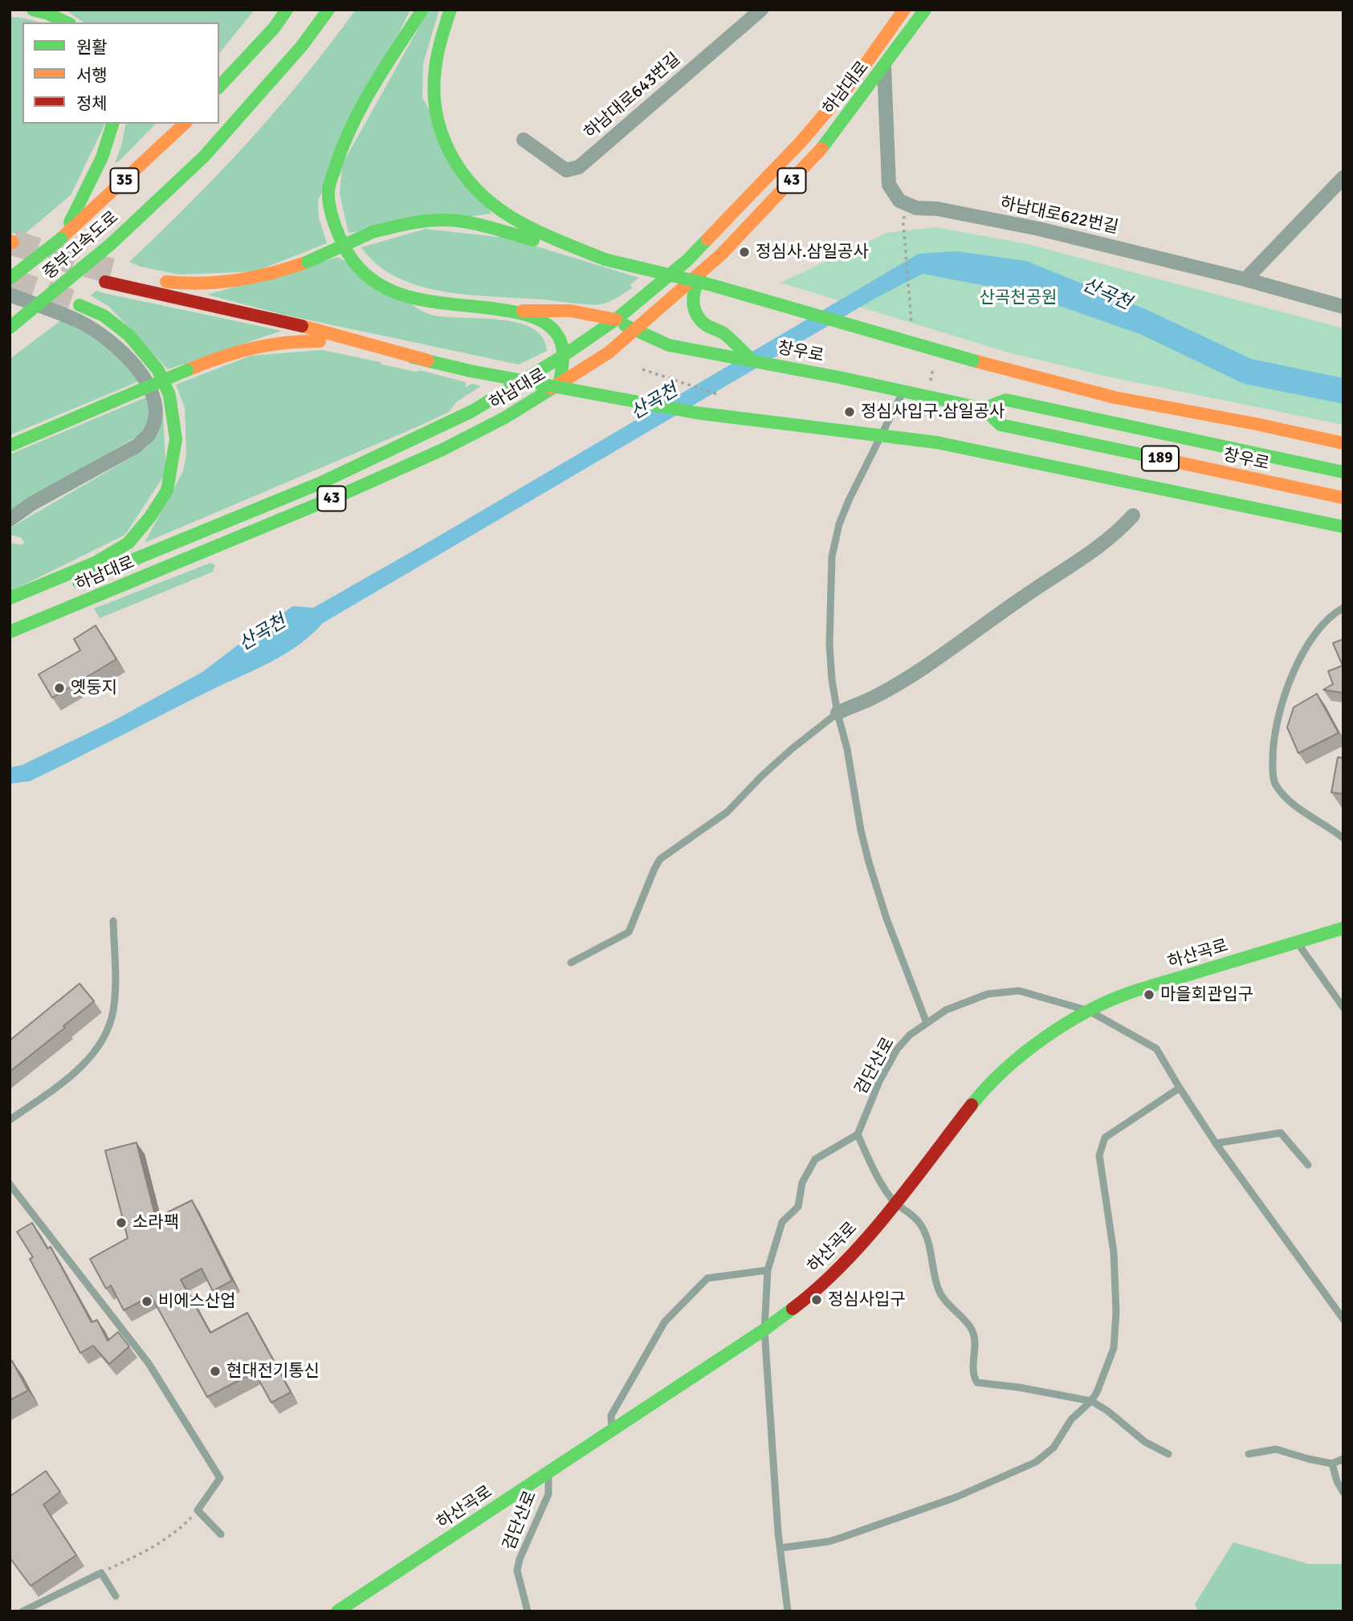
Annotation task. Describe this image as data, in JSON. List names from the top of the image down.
{
  "streets": {
    "main road": [
      "하남대로",
      "35",
      "43",
      "중부고속도로",
      "창우로",
      "189",
      "하산곡로"
    ],
    "street": ["하남대로643번길", "하남대로622번길"],
    "lane": ["검단산로"]
  },
  "crossings": [
    ["하남대로", "하남대로622번길"],
    ["하남대로", "창우로"],
    ["하산곡로", "검단산로"]
  ],
  "water": ["산곡천"],
  "parks": ["산곡천공원"],
  "places": [
    "정심사.삼일공사",
    "정심사입구.삼일공사",
    "옛둥지",
    "마을회관입구",
    "소라팩",
    "정심사입구",
    "비에스산업",
    "현대전기통신"
  ],
  "legend": ["원활", "서행", "정체"]
}
